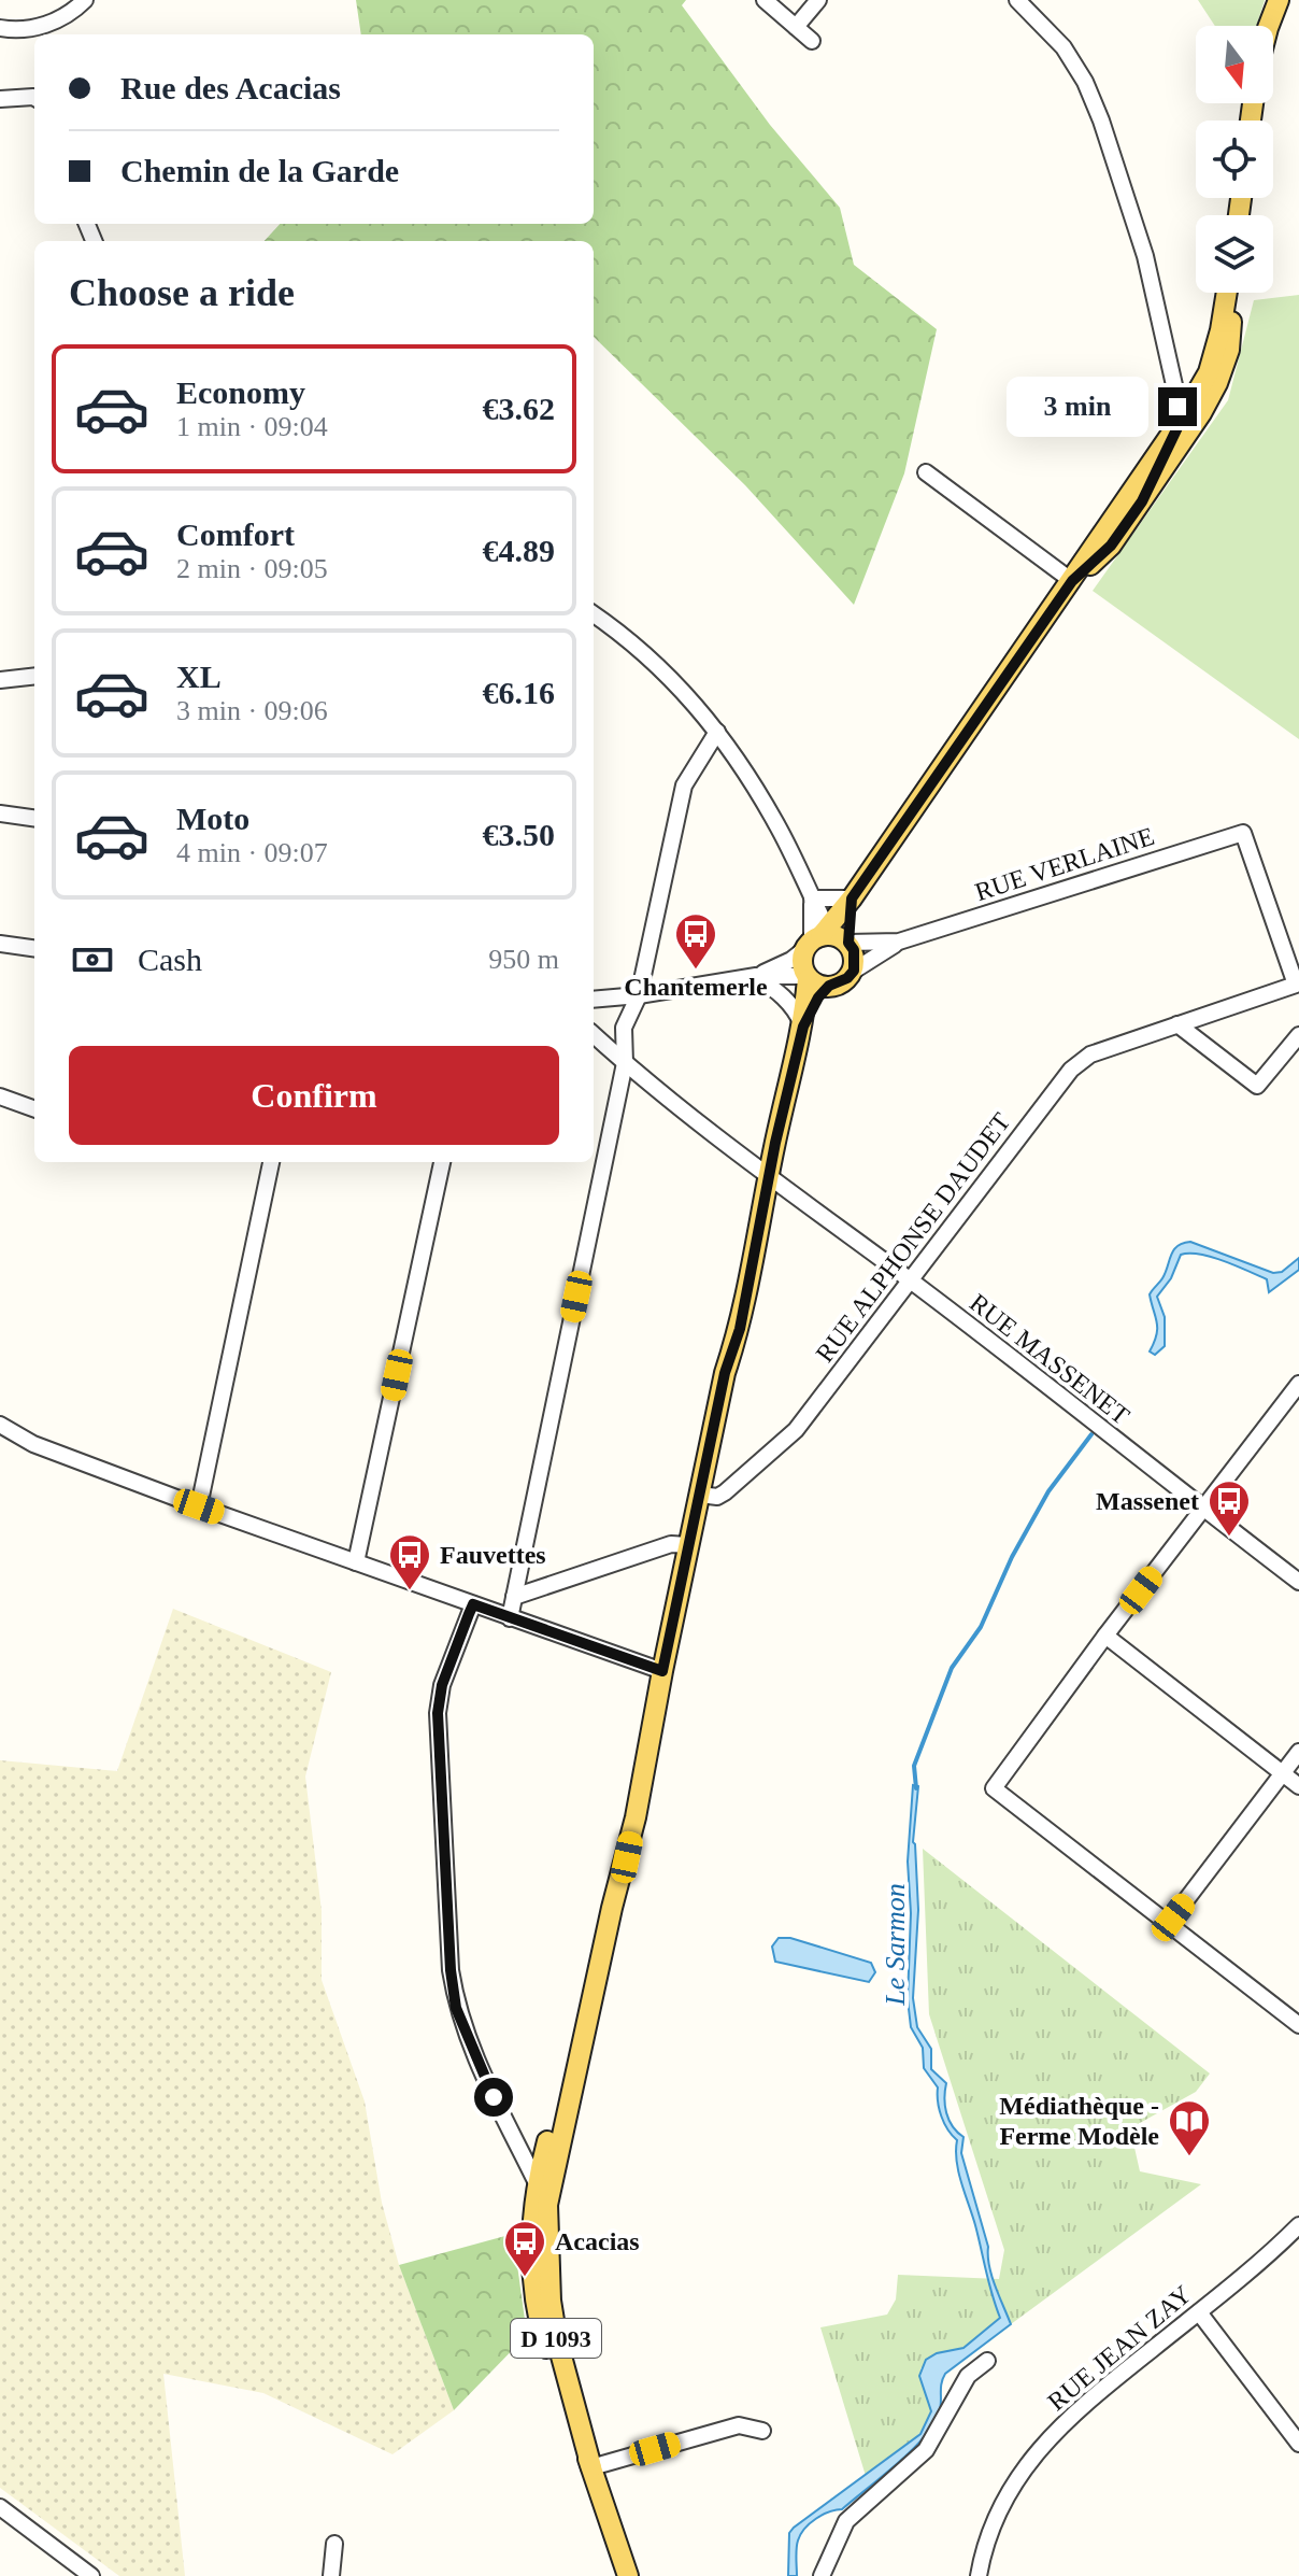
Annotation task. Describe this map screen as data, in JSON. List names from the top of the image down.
{
  "streets": {
    "main road": ["D 1093"],
    "street": [
      "RUE VERLAINE",
      "RUE ALPHONSE DAUDET",
      "RUE MASSENET",
      "RUE JEAN ZAY"
    ]
  },
  "crossings": [
    ["RUE VERLAINE", "RUE ALPHONSE DAUDET"],
    ["RUE VERLAINE", "D 1093"],
    ["RUE ALPHONSE DAUDET", "RUE MASSENET"],
    ["RUE ALPHONSE DAUDET", "D 1093"],
    ["RUE MASSENET", "D 1093"]
  ],
  "water": ["Le Sarmon"],
  "places": {
    "bus stop": [
      "Chantemerle",
      "Massenet",
      "Fauvettes",
      "Acacias"
    ],
    "library": ["Médiathèque - Ferme Modèle"]
  },
  "north": "bottom",
  "page": {
    "banner": ["Rue des Acacias", "Chemin de la Garde"],
    "heading": "Choose a ride",
    "list": [
      {
        "name": "Economy",
        "note": "1 min · 09:04",
        "value": "€3.62"
      },
      {
        "name": "Comfort",
        "note": "2 min · 09:05",
        "value": "€4.89"
      },
      {
        "name": "XL",
        "note": "3 min · 09:06",
        "value": "€6.16"
      },
      {
        "name": "Moto",
        "note": "4 min · 09:07",
        "value": "€3.50"
      }
    ],
    "bubble": "3 min",
    "pay": ["Cash", "950 m"],
    "buttons": "Confirm"
  }
}
